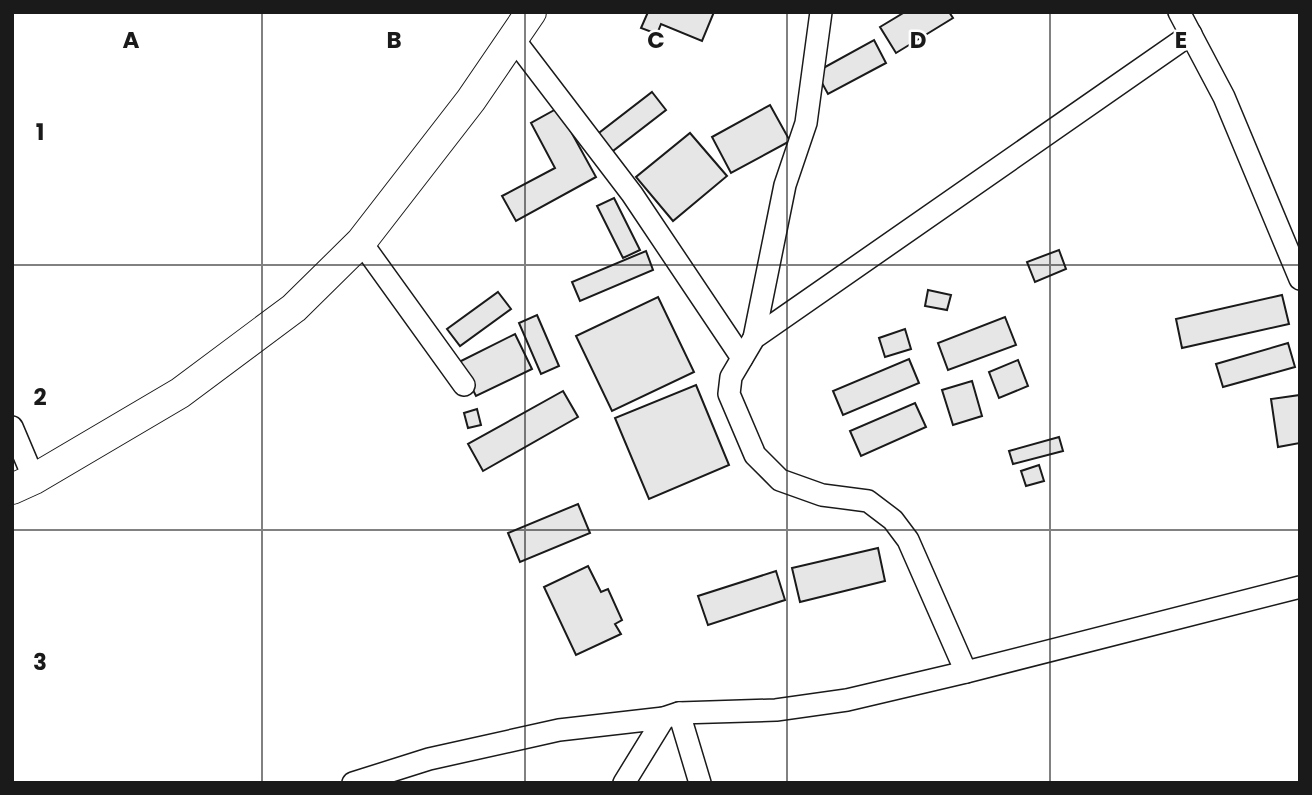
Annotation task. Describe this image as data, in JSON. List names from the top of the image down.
{
  "grid": {
    "columns": [
      "A",
      "B",
      "C",
      "D",
      "E"
    ],
    "rows": ["1", "2", "3"]
  }
}
